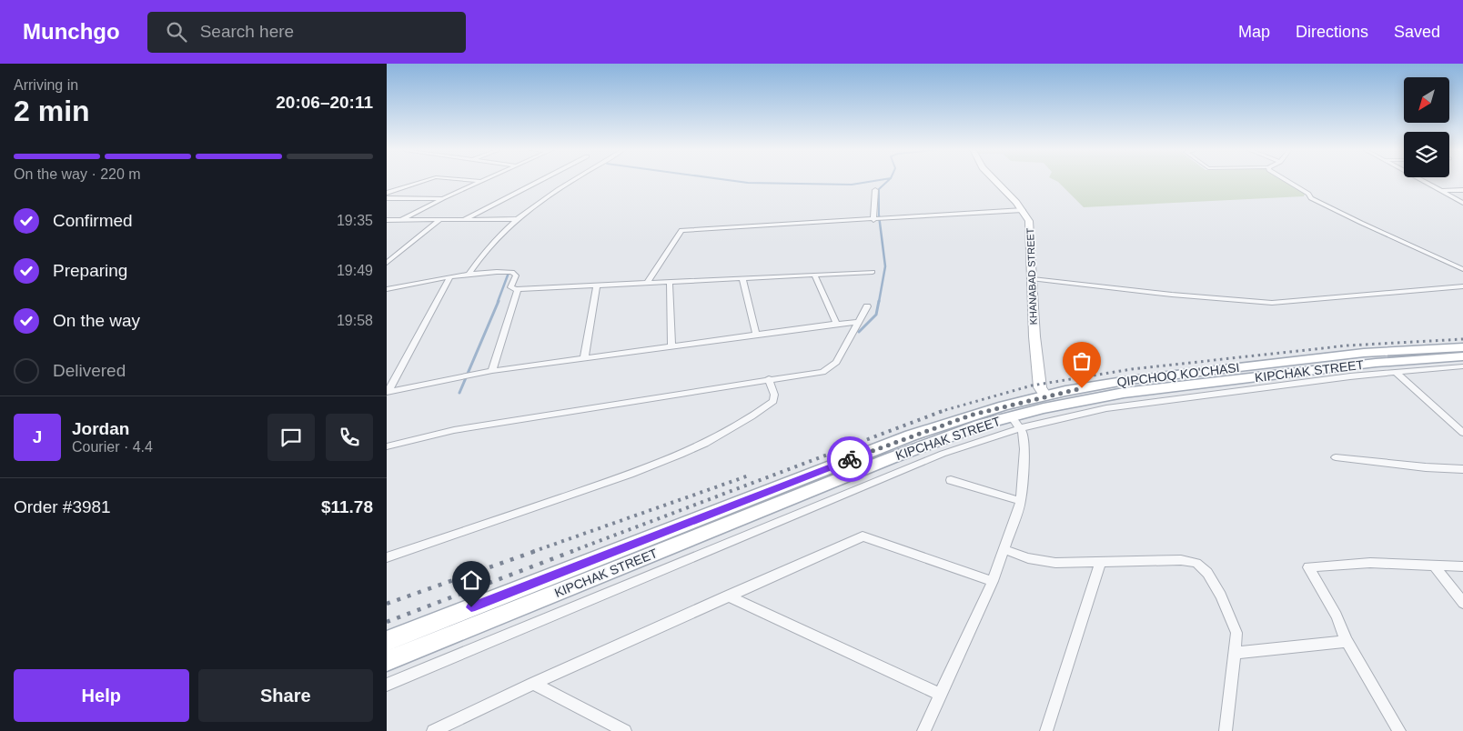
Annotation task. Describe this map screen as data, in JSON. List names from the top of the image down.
{
  "streets": {
    "main road": ["KHANABAD STREET", "KIPCHAK STREET", "QIPCHOQ KO'CHASI"]
  },
  "crossings": [
    ["KHANABAD STREET", "KIPCHAK STREET"],
    ["KHANABAD STREET", "QIPCHOQ KO'CHASI"],
    ["KIPCHAK STREET", "QIPCHOQ KO'CHASI"]
  ],
  "north": "bottom left",
  "page": {
    "header": "Munchgo",
    "search": "Search here",
    "nav": ["Map", "Directions", "Saved"],
    "heading": ["2 min", "Arriving in", "20:06–20:11"],
    "panel": [
      "Jordan",
      "Courier · 4.4",
      "Order #3981",
      "$11.78"
    ],
    "bar": "On the way · 220 m",
    "list": [
      ["Confirmed", "19:35"],
      ["Preparing", "19:49"],
      ["On the way", "19:58"],
      "Delivered"
    ],
    "round": "J",
    "buttons": ["Help", "Share"]
  }
}
